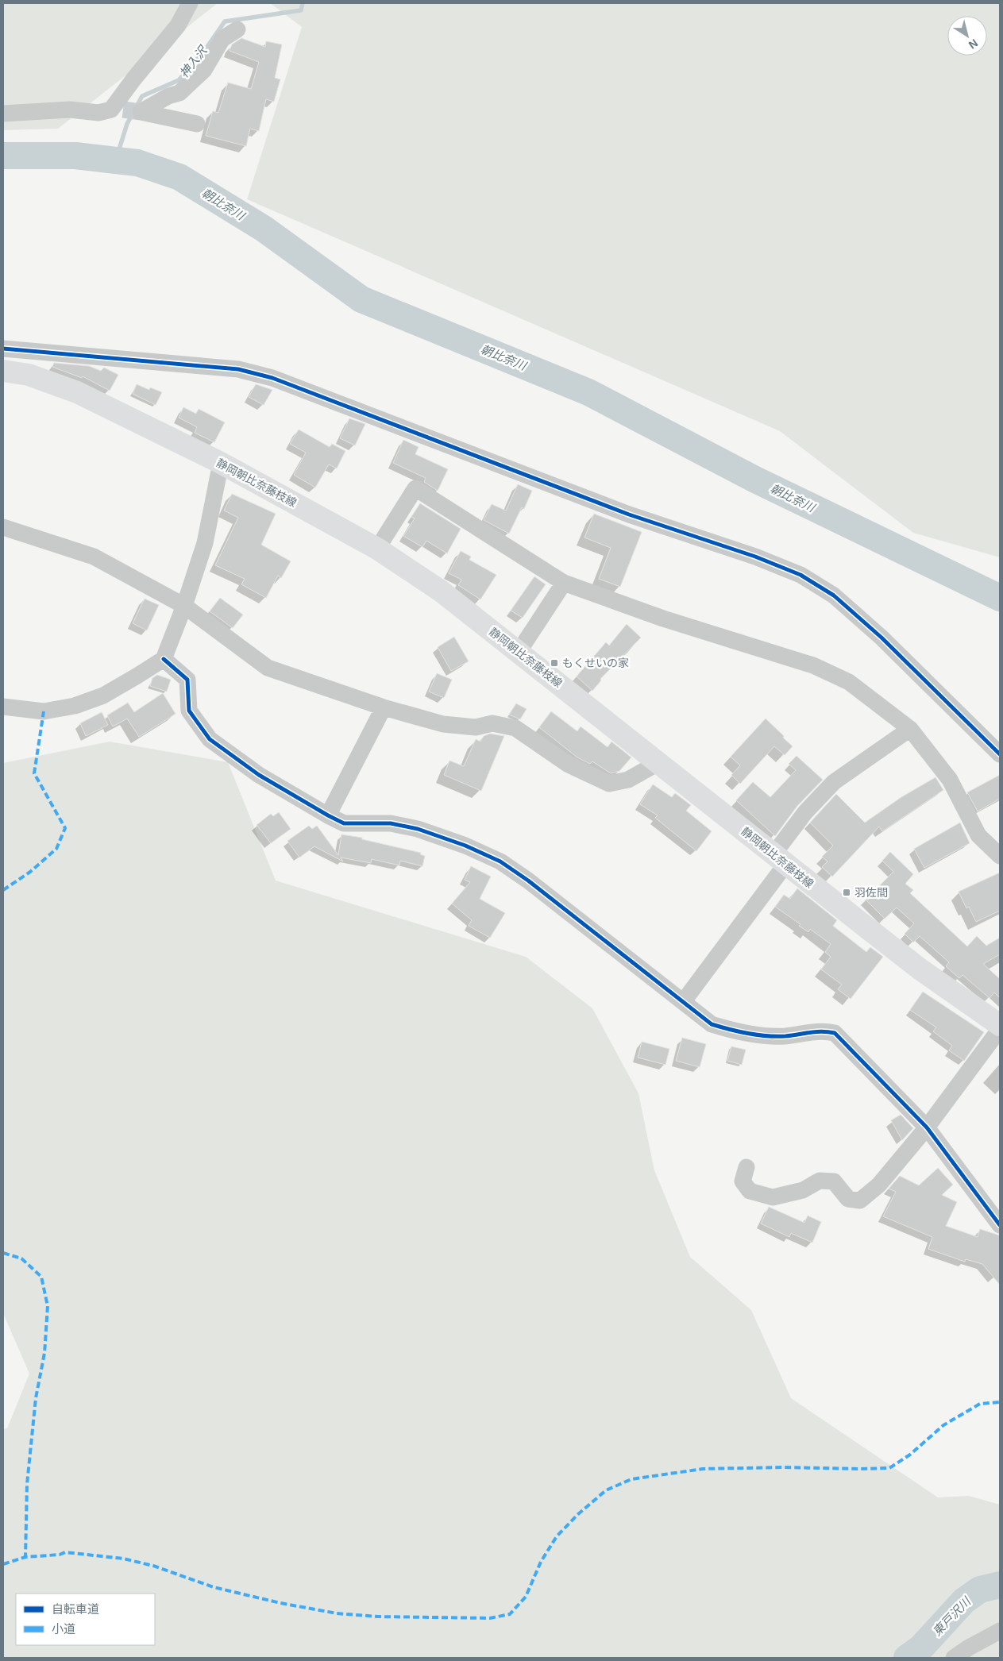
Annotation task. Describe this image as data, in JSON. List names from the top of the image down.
{
  "streets": {
    "main road": ["静岡朝比奈藤枝線"]
  },
  "water": ["神入沢", "朝比奈川", "東戸沢川"],
  "places": {
    "transit": ["もくせいの家", "羽佐間"]
  },
  "legend": ["自転車道", "小道"],
  "north": "bottom right"
}
